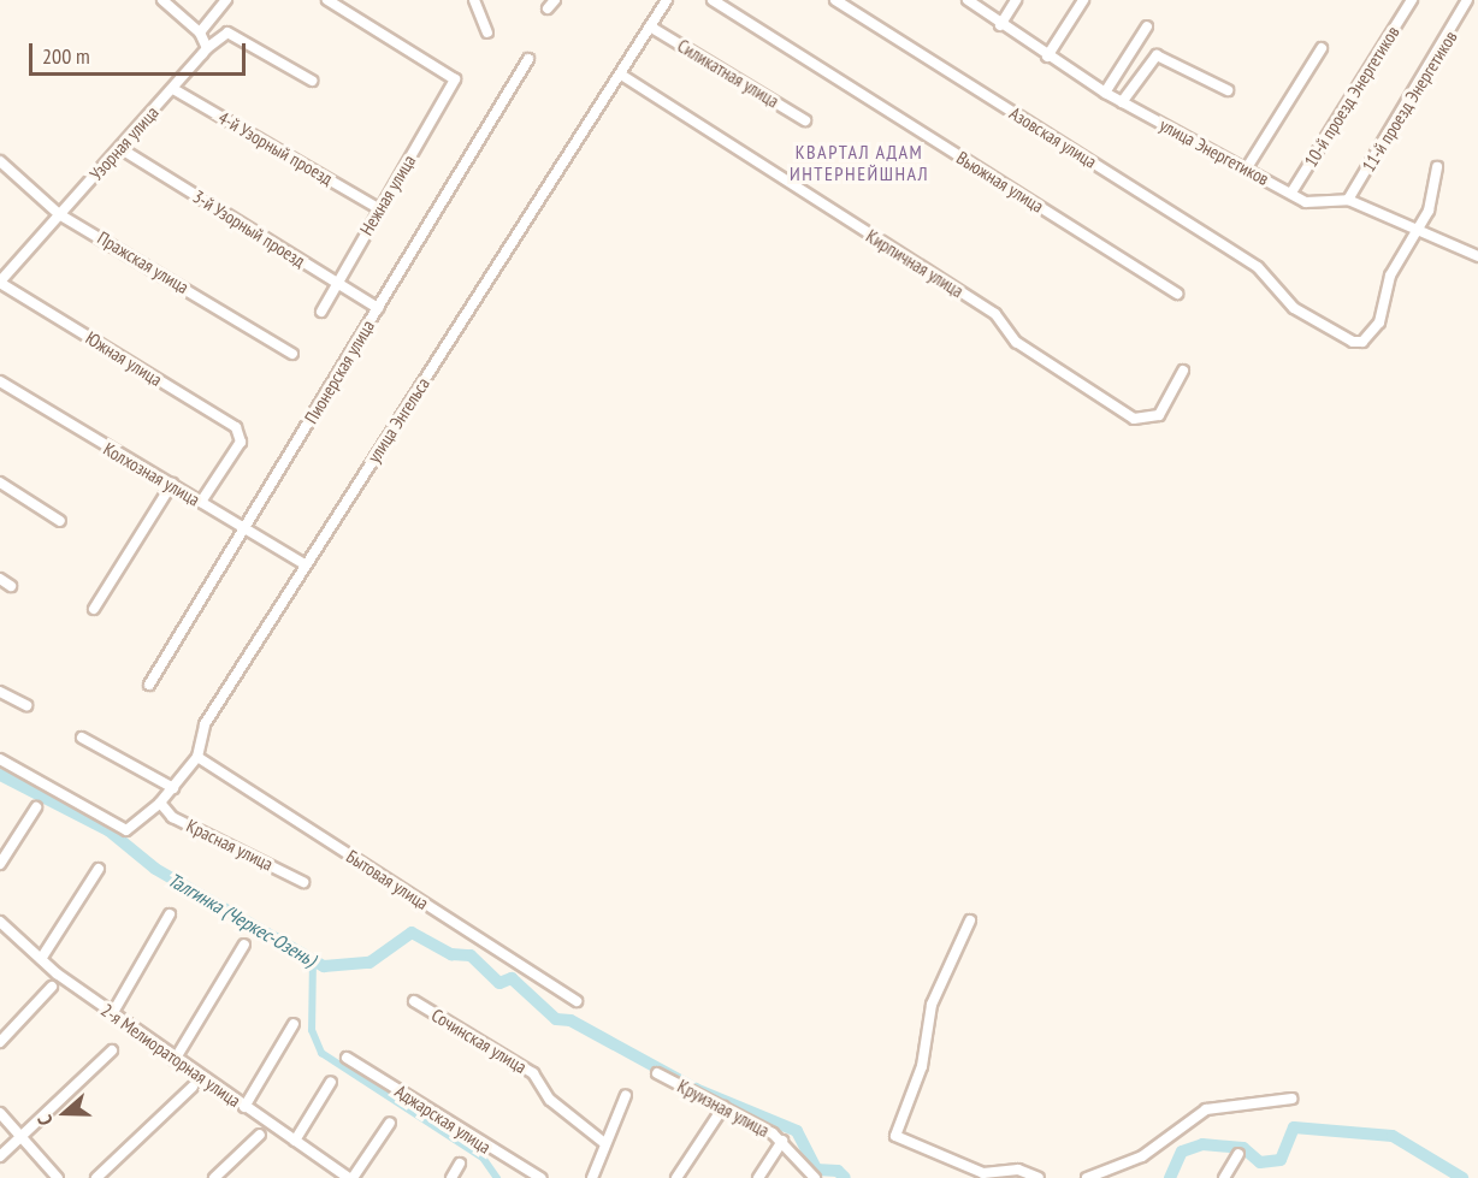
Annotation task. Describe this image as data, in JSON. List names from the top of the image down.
{
  "streets": {
    "street": [
      "Силикатная улица",
      "10-й проезд Энергетиков",
      "11-й проезд Энергетиков",
      "Азовская улица",
      "Узорная улица",
      "4-й Узорный проезд",
      "улица Энергетиков",
      "Вьюжная улица",
      "Нежная улица",
      "3-й Узорный проезд",
      "Пражская улица",
      "Кирпичная улица",
      "Южная улица",
      "Пионерская улица",
      "улица Энгельса",
      "Колхозная улица",
      "Красная улица",
      "Бытовая улица",
      "Сочинская улица",
      "2-я Мелиораторная улица",
      "Круизная улица",
      "Аджарская улица"
    ]
  },
  "crossings": [
    ["Силикатная улица", "улица Энгельса"],
    ["10-й проезд Энергетиков", "улица Энергетиков"],
    ["11-й проезд Энергетиков", "улица Энергетиков"],
    ["Азовская улица", "улица Энергетиков"],
    ["Узорная улица", "4-й Узорный проезд"],
    ["Узорная улица", "3-й Узорный проезд"],
    ["Узорная улица", "Пражская улица"],
    ["Узорная улица", "Южная улица"],
    ["4-й Узорный проезд", "Нежная улица"],
    ["Нежная улица", "3-й Узорный проезд"],
    ["3-й Узорный проезд", "Пионерская улица"],
    ["Кирпичная улица", "улица Энгельса"],
    ["Южная улица", "Колхозная улица"],
    ["Пионерская улица", "Колхозная улица"],
    ["улица Энгельса", "Колхозная улица"],
    ["улица Энгельса", "Красная улица"],
    ["улица Энгельса", "Бытовая улица"]
  ],
  "districts": ["КВАРТАЛ АДАМ ИНТЕРНЕЙШНАЛ"],
  "water": ["Талгинка (Черкес-Озень)"],
  "scale_bar": "200 m",
  "north": "left"
}
